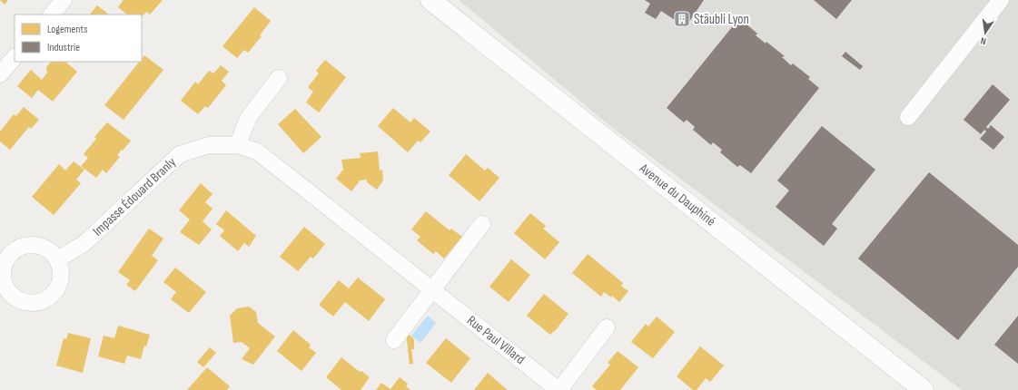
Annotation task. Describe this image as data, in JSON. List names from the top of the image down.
{
  "streets": {
    "main road": ["Avenue du Dauphiné"],
    "street": ["Impasse Édouard Branly", "Rue Paul Villard"]
  },
  "crossings": [
    ["Impasse Édouard Branly", "Rue Paul Villard"]
  ],
  "places": {
    "building": ["Stäubli Lyon"]
  },
  "legend": ["Logements", "Industrie"],
  "north": "bottom"
}
